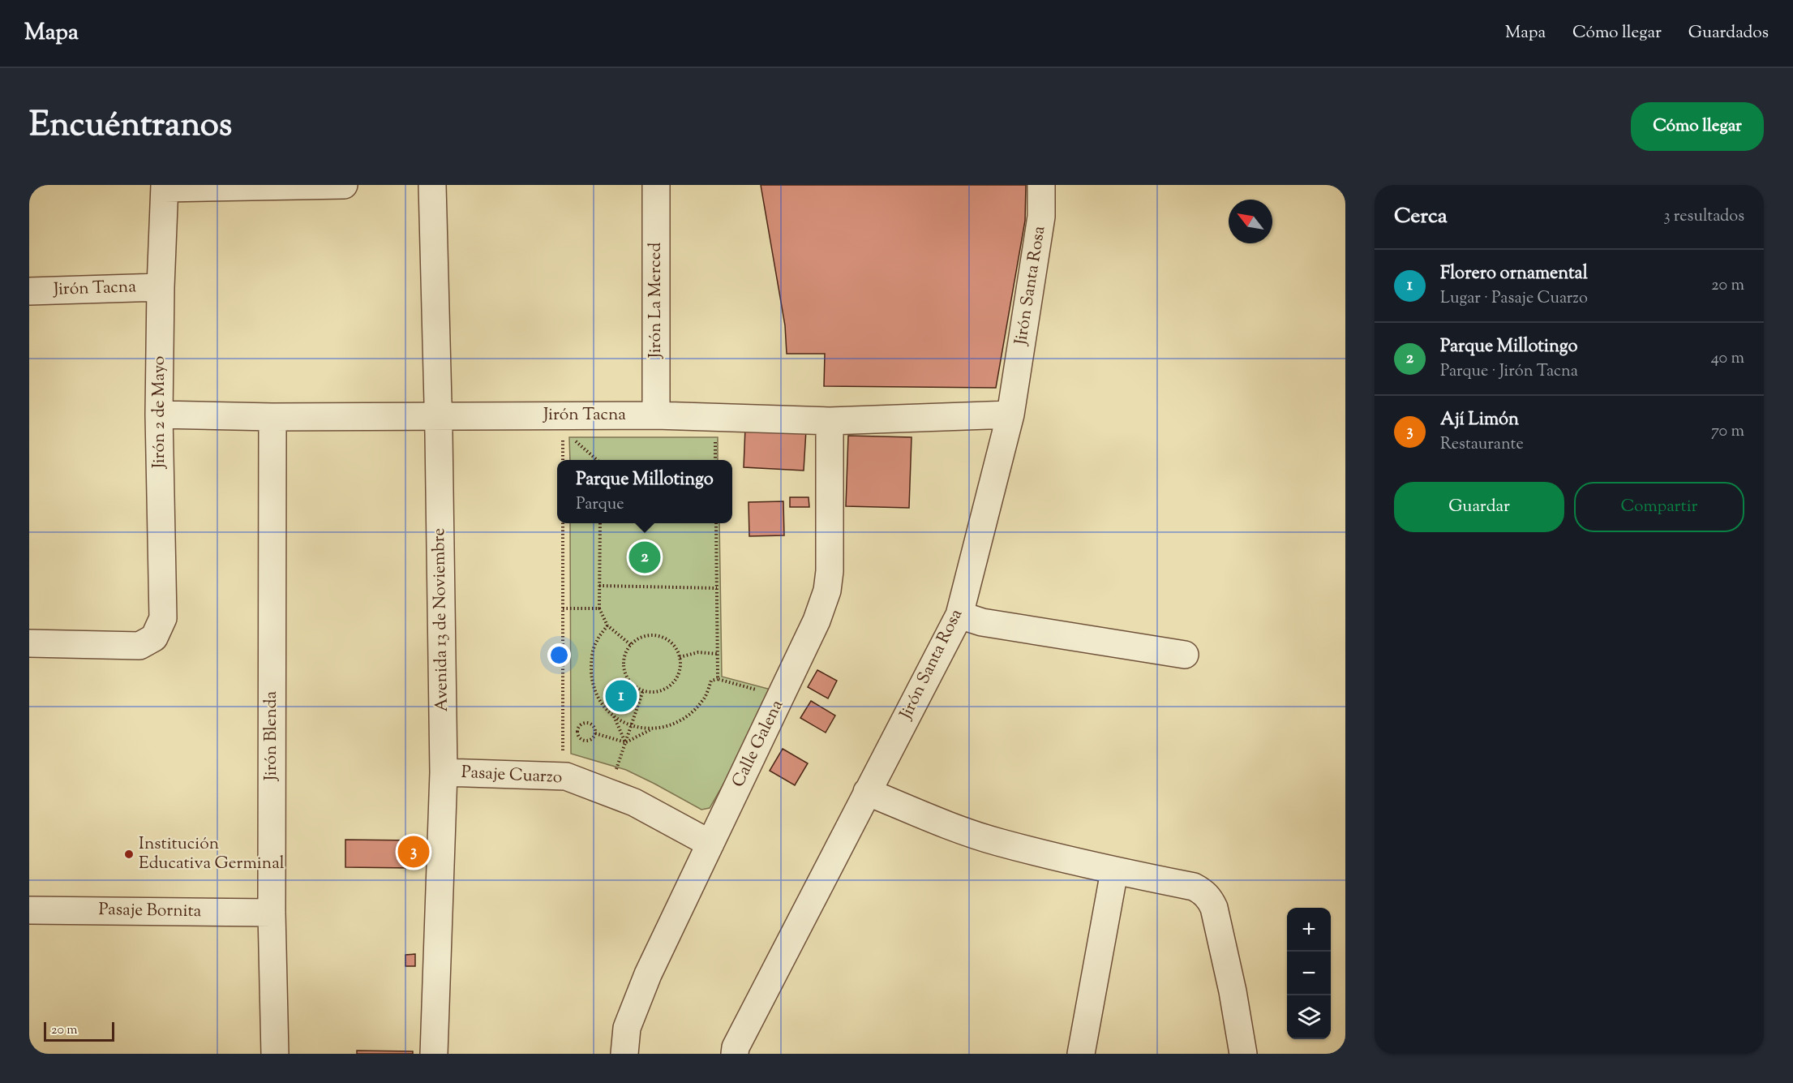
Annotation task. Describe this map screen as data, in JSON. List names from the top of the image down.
{
  "streets": {
    "street": [
      "Jirón Santa Rosa",
      "Jirón Tacna",
      "Jirón La Merced",
      "Jirón 2 de Mayo",
      "Avenida 13 de Noviembre",
      "Jirón Blenda",
      "Calle Galena",
      "Pasaje Cuarzo",
      "Pasaje Bornita"
    ]
  },
  "crossings": [
    ["Jirón Santa Rosa", "Jirón Tacna"],
    ["Jirón Tacna", "Jirón La Merced"],
    ["Jirón Tacna", "Jirón 2 de Mayo"],
    ["Jirón Tacna", "Avenida 13 de Noviembre"],
    ["Jirón Tacna", "Jirón Blenda"],
    ["Jirón Tacna", "Calle Galena"],
    ["Avenida 13 de Noviembre", "Pasaje Cuarzo"],
    ["Jirón Blenda", "Pasaje Bornita"],
    ["Calle Galena", "Pasaje Cuarzo"]
  ],
  "places": ["Institución Educativa Germinal"],
  "scale_bar": "20 m",
  "north": "top left",
  "page": {
    "header": "Mapa",
    "nav": ["Mapa", "Cómo llegar", "Guardados"],
    "title": "Encuéntranos",
    "buttons": [
      "Cómo llegar",
      ["Guardar", "Compartir"]
    ],
    "heading": ["Cerca", "3 resultados"],
    "list": [
      {
        "mark": "1",
        "name": "Florero ornamental",
        "note": "Lugar · Pasaje Cuarzo",
        "value": "20 m"
      },
      {
        "mark": "2",
        "name": "Parque Millotingo",
        "note": "Parque · Jirón Tacna",
        "value": "40 m"
      },
      {
        "mark": "3",
        "name": "Ají Limón",
        "note": "Restaurante",
        "value": "70 m"
      }
    ],
    "popup": ["Parque Millotingo", "Parque"],
    "pins": ["2", "1", "3"],
    "map_buttons": ["+", "−"],
    "scale": "20 m"
  }
}
